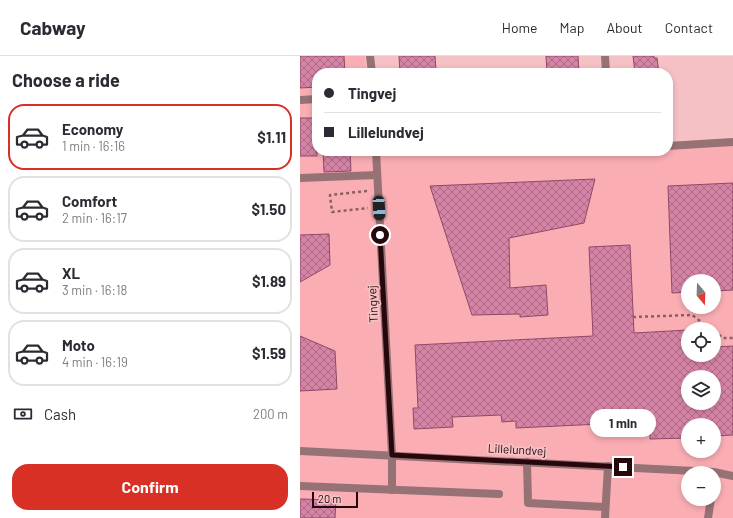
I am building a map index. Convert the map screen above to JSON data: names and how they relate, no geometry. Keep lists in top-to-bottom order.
{
  "streets": {
    "street": ["Tingvej", "Lillelundvej"]
  },
  "crossings": [
    ["Tingvej", "Lillelundvej"]
  ],
  "scale_bar": "20 m",
  "north": "bottom",
  "page": {
    "header": "Cabway",
    "nav": [
      "Home",
      "Map",
      "About",
      "Contact"
    ],
    "heading": "Choose a ride",
    "banner": ["Tingvej", "Lillelundvej"],
    "list": [
      {
        "name": "Economy",
        "note": "1 min · 16:16",
        "value": "$1.11"
      },
      {
        "name": "Comfort",
        "note": "2 min · 16:17",
        "value": "$1.50"
      },
      {
        "name": "XL",
        "note": "3 min · 16:18",
        "value": "$1.89"
      },
      {
        "name": "Moto",
        "note": "4 min · 16:19",
        "value": "$1.59"
      }
    ],
    "map_buttons": ["+", "−"],
    "pay": ["Cash", "200 m"],
    "bubble": "1 min",
    "buttons": "Confirm",
    "scale": "20 m"
  }
}
